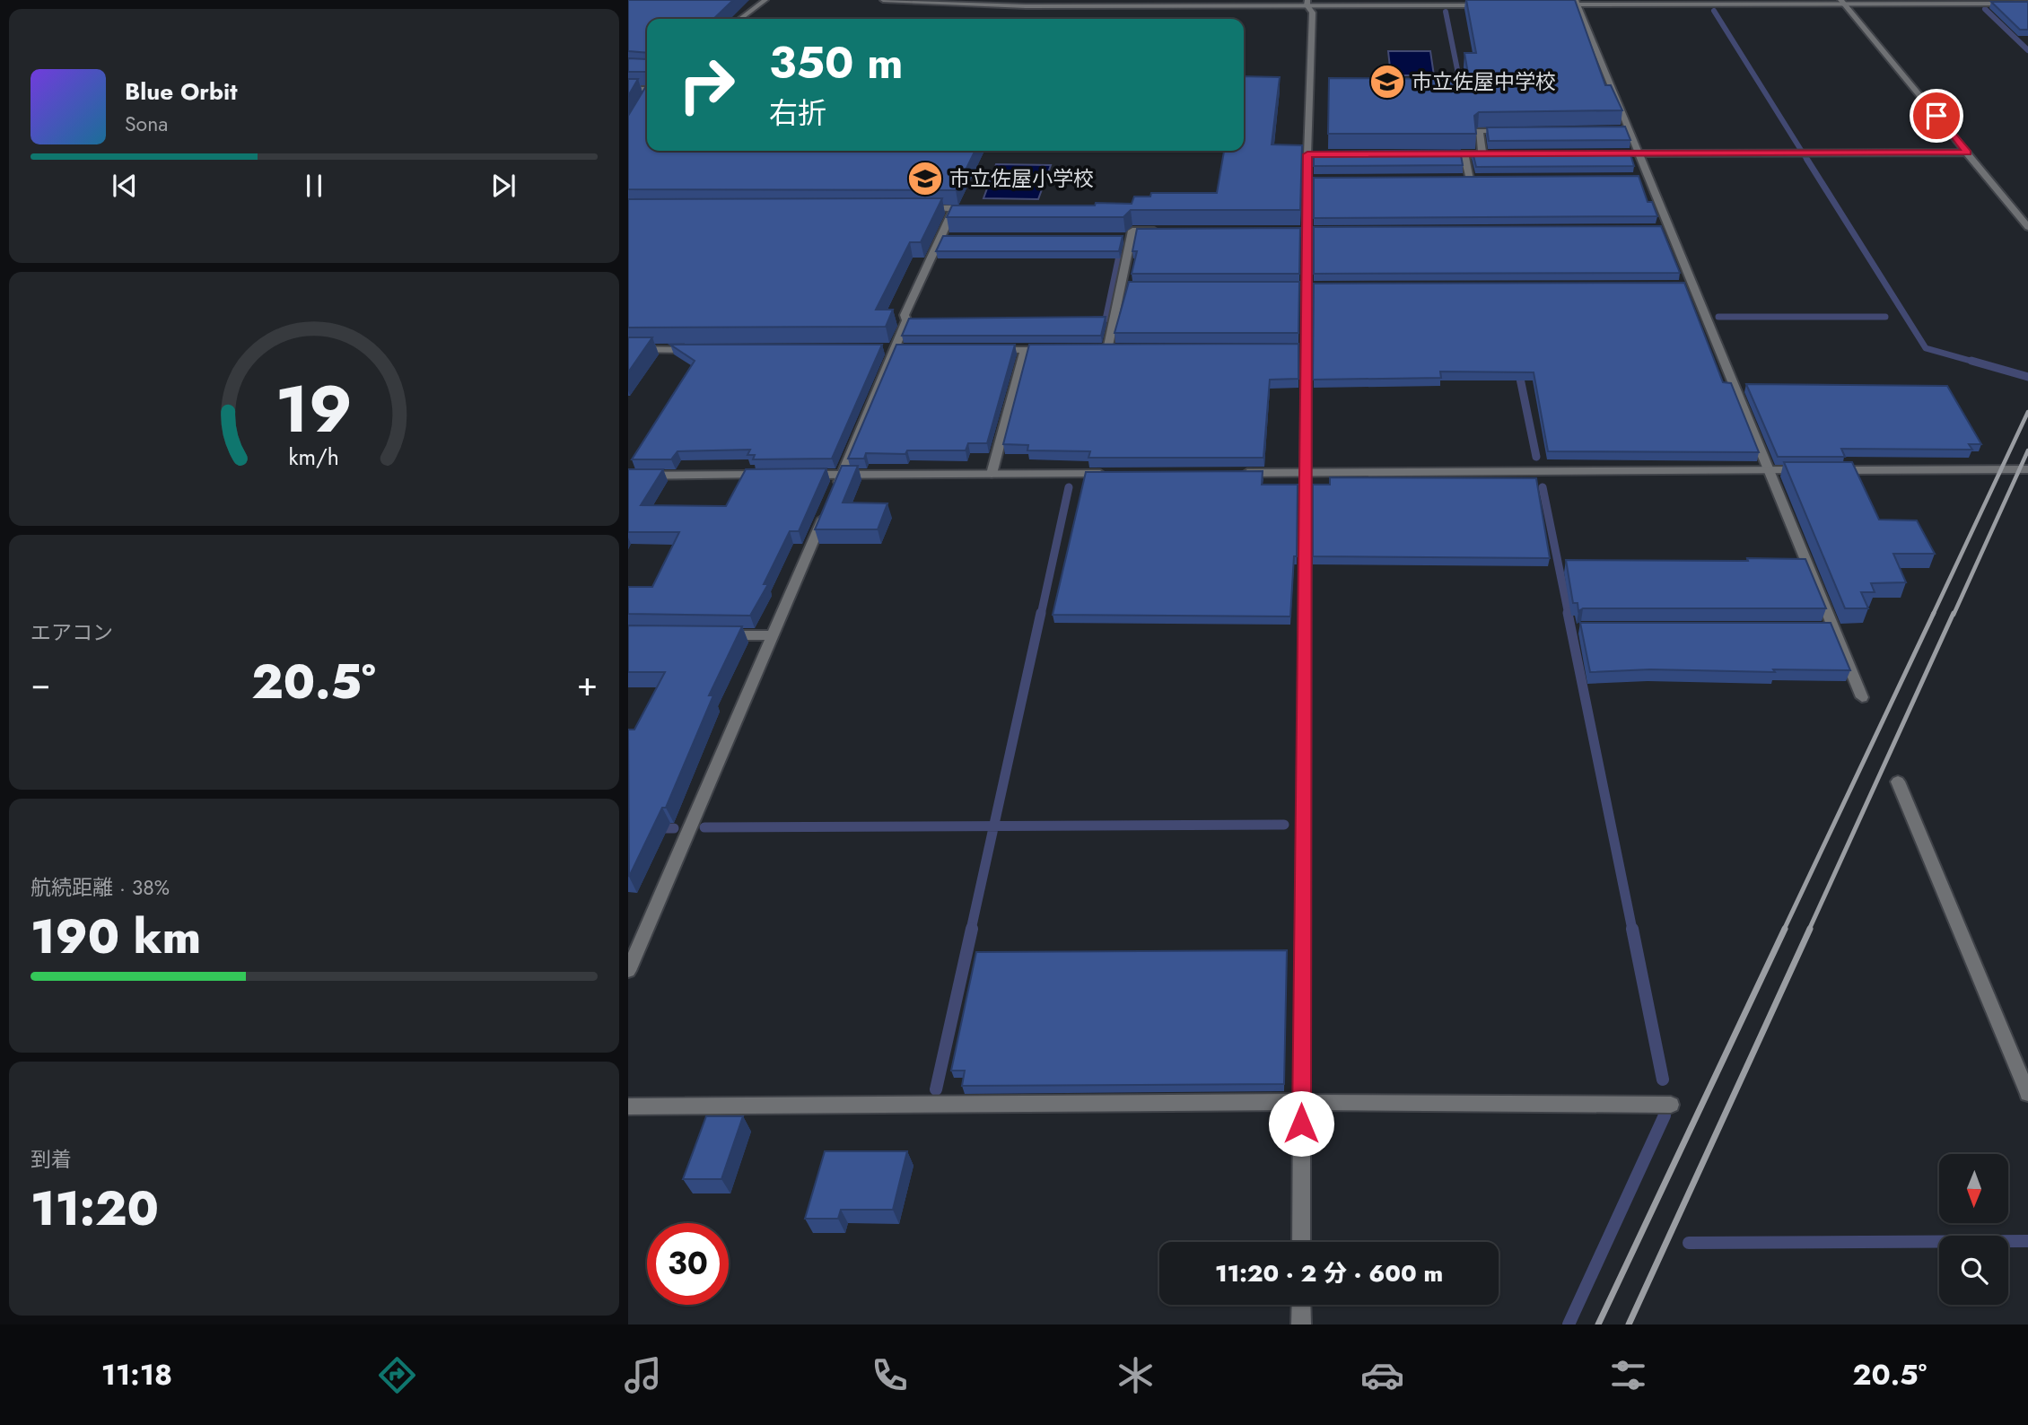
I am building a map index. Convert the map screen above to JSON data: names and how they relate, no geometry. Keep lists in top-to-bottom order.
{
  "places": {
    "school or university": ["市立佐屋中学校", "市立佐屋小学校"]
  },
  "north": "bottom",
  "page": {
    "turn": ["350 m", "右折"],
    "song": ["Blue Orbit", "Sona"],
    "tile": [
      "エアコン",
      ["航続距離 · 38%", "190 km"],
      ["到着", "11:20"]
    ],
    "heat": ["−", "20.5°", "+"],
    "limit": "30",
    "trip": "11:20 · 2 分 · 600 m",
    "tabs": ["11:18", "20.5°"],
    "gauge": ["19", "km/h"]
  }
}
